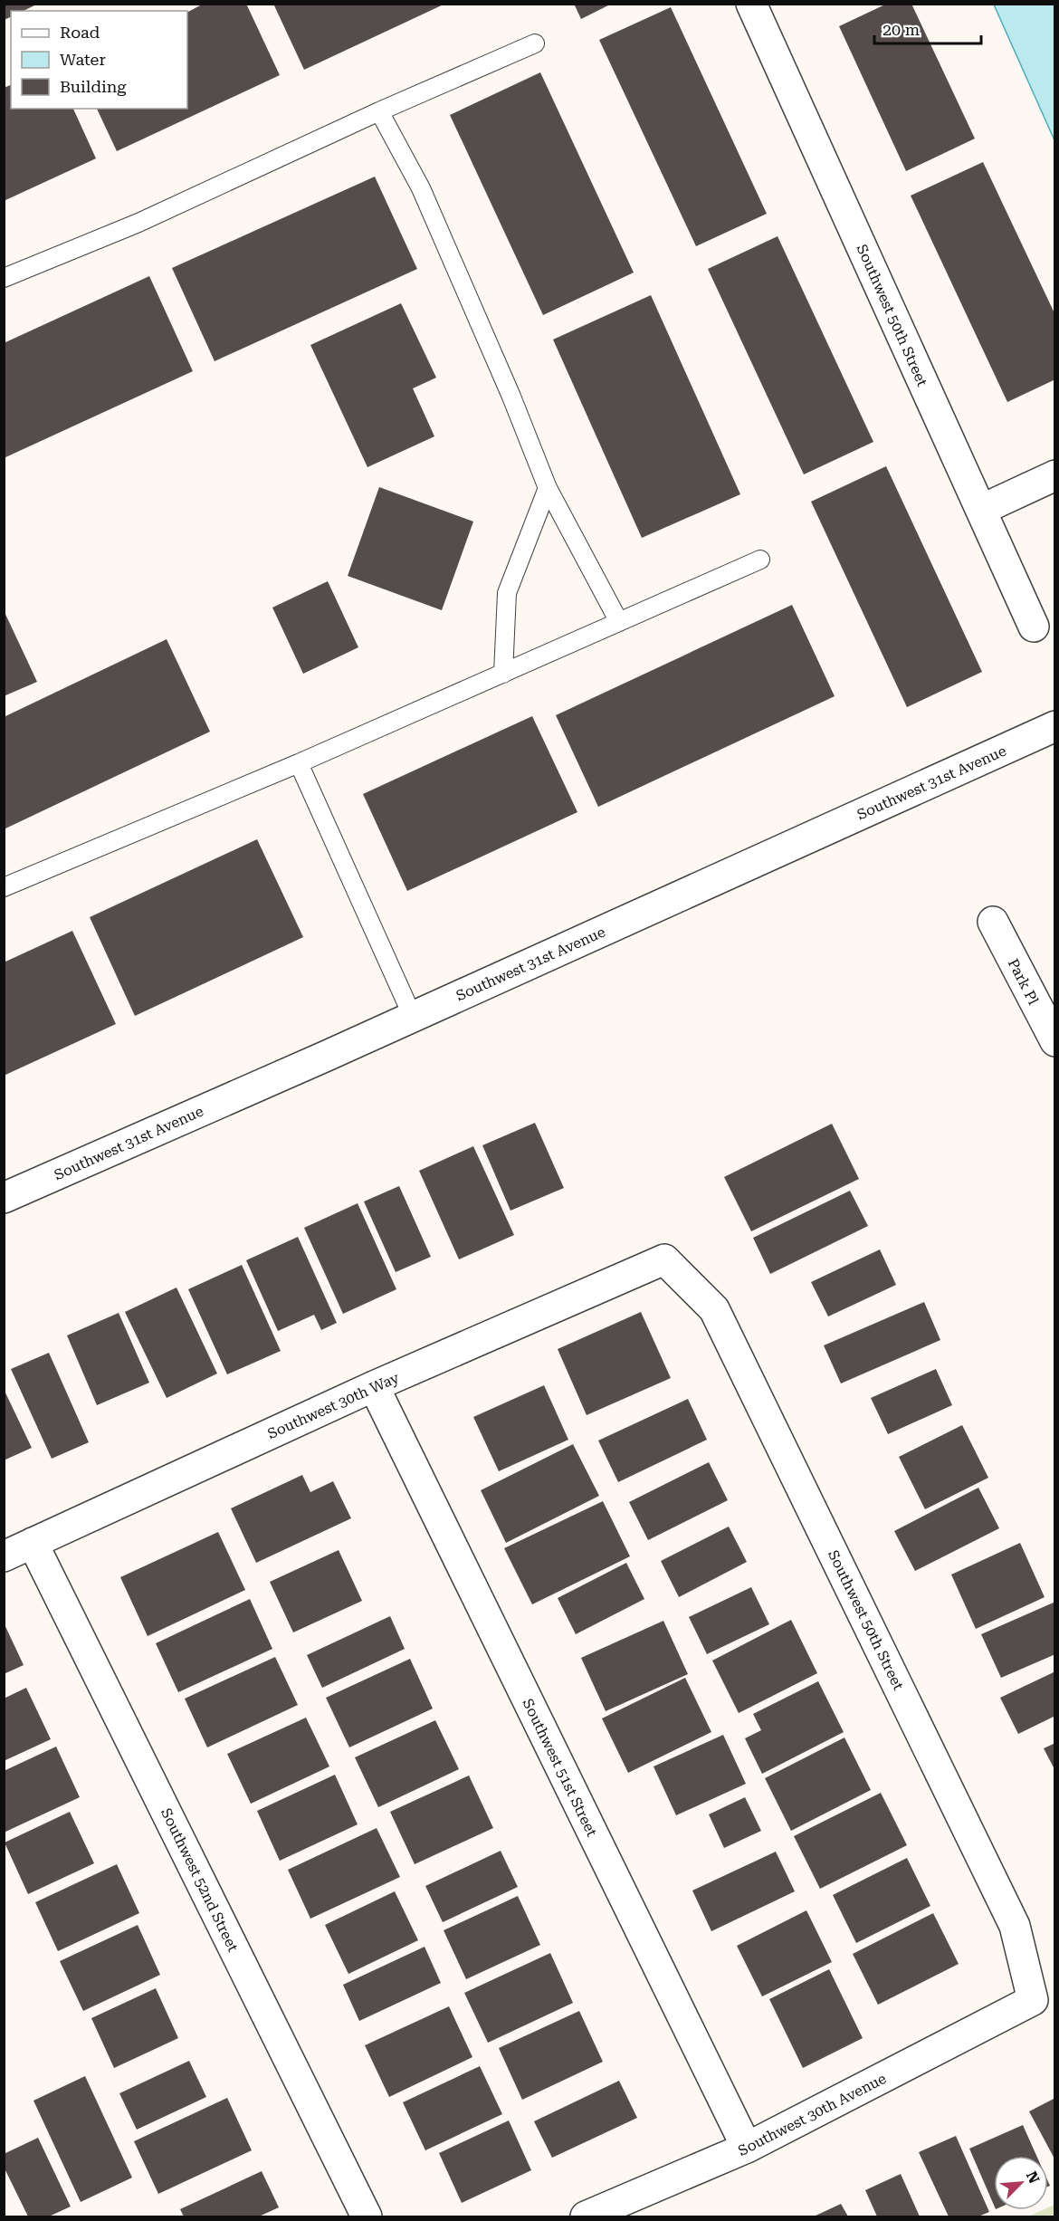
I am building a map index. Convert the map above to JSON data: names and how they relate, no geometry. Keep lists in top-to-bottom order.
{
  "streets": {
    "street": [
      "Southwest 50th Street",
      "Southwest 31st Avenue",
      "Park Pl",
      "Southwest 30th Way",
      "Southwest 51st Street",
      "Southwest 52nd Street",
      "Southwest 30th Avenue"
    ]
  },
  "crossings": [
    ["Southwest 50th Street", "Southwest 30th Way"],
    ["Southwest 50th Street", "Southwest 30th Avenue"],
    ["Southwest 30th Way", "Southwest 51st Street"],
    ["Southwest 30th Way", "Southwest 52nd Street"],
    ["Southwest 51st Street", "Southwest 30th Avenue"]
  ],
  "legend": ["Road", "Water", "Building"],
  "scale_bar": "20 m",
  "north": "top right"
}
